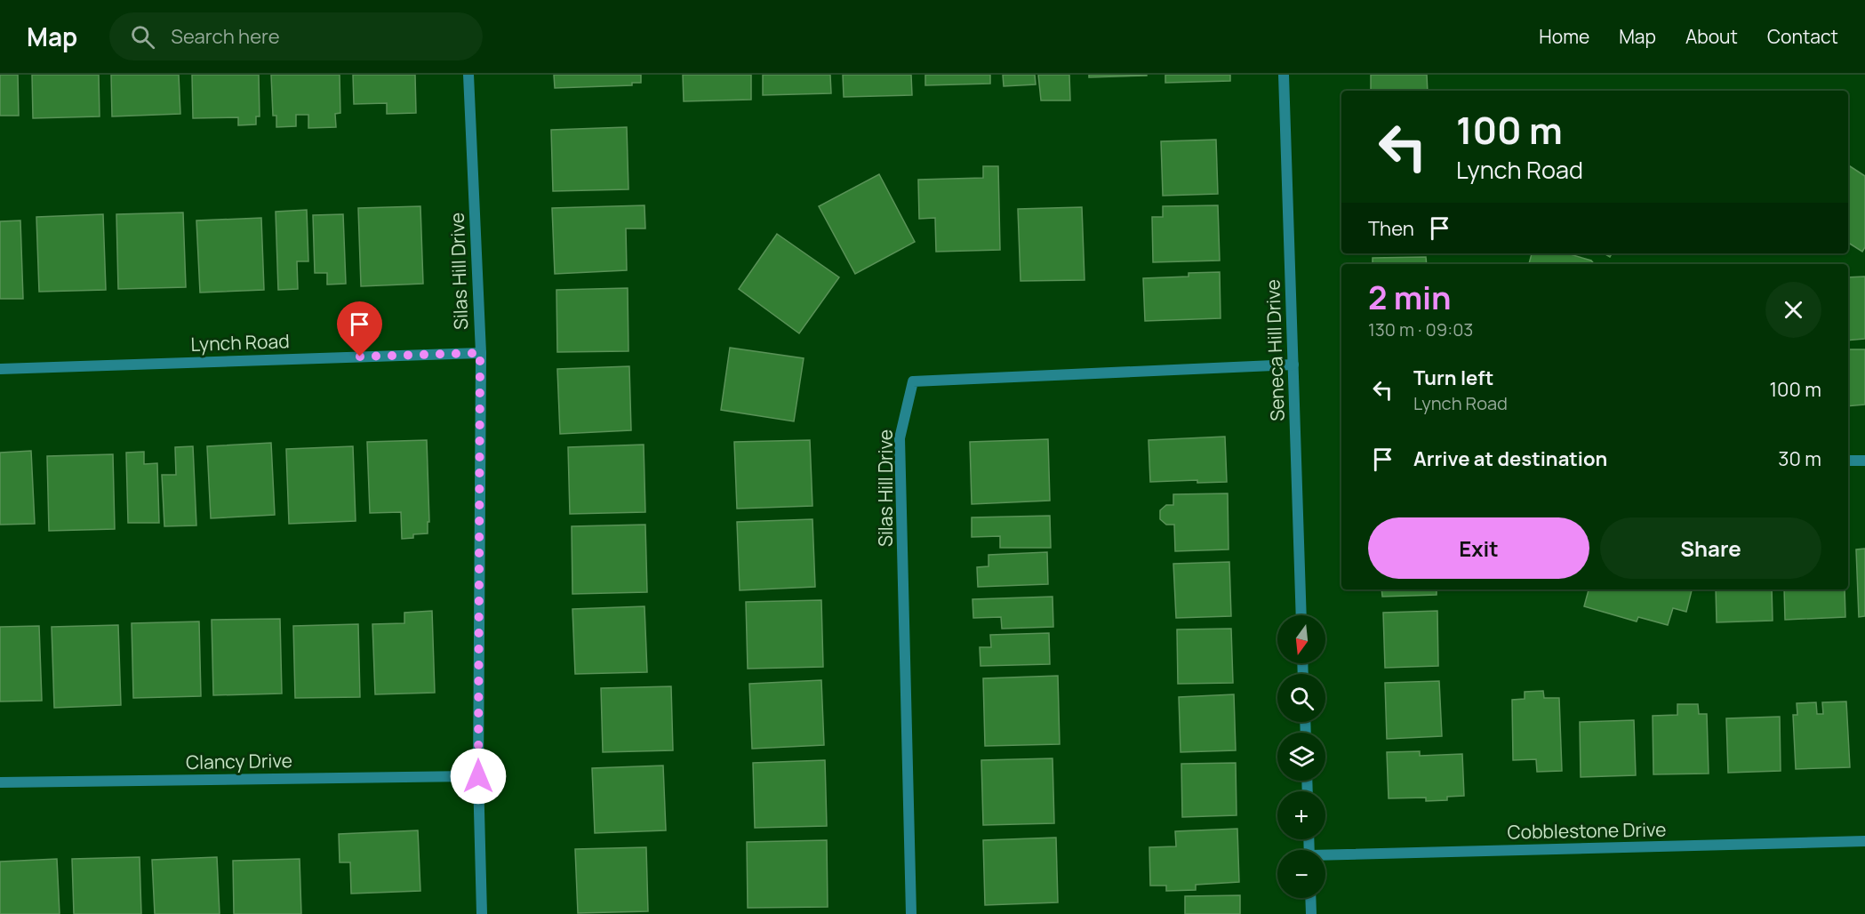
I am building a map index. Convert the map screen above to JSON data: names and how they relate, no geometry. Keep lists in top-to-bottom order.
{
  "streets": {
    "street": [
      "Silas Hill Drive",
      "Lynch Road",
      "Seneca Hill Drive",
      "Clancy Drive",
      "Cobblestone Drive"
    ]
  },
  "crossings": [
    ["Silas Hill Drive", "Lynch Road"],
    ["Silas Hill Drive", "Seneca Hill Drive"],
    ["Silas Hill Drive", "Clancy Drive"]
  ],
  "north": "bottom",
  "page": {
    "header": "Map",
    "search": "Search here",
    "nav": [
      "Home",
      "Map",
      "About",
      "Contact"
    ],
    "turn": ["100 m", "Lynch Road"],
    "then": "Then",
    "heading": ["2 min", "130 m · 09:03"],
    "list": [
      {
        "name": "Turn left",
        "note": "Lynch Road",
        "value": "100 m"
      },
      {
        "name": "Arrive at destination",
        "value": "30 m"
      }
    ],
    "buttons": ["Exit", "Share"],
    "map_buttons": ["+", "−"]
  }
}
